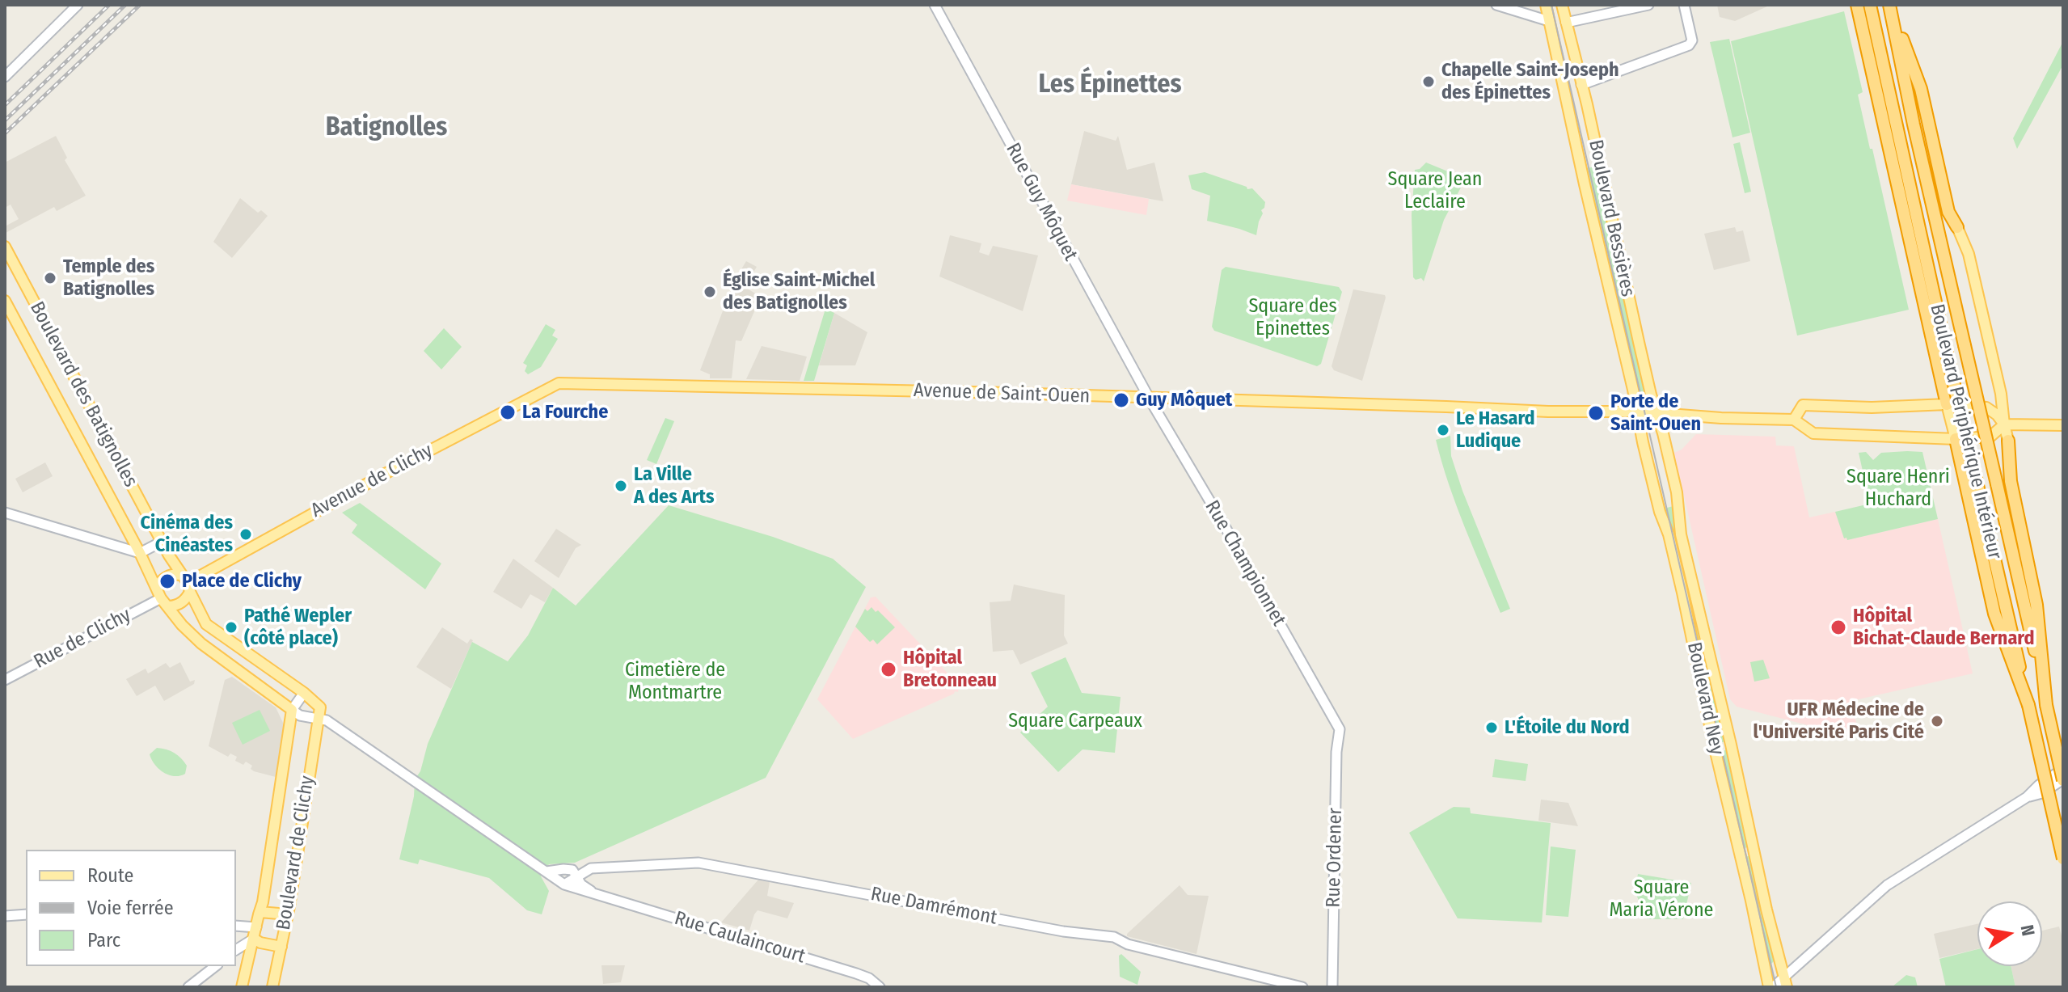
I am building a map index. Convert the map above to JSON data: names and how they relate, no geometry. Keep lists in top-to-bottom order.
{
  "streets": {
    "highway": ["Boulevard Périphérique Intérieur"],
    "main road": [
      "Boulevard Bessières",
      "Avenue de Saint-Ouen",
      "Boulevard des Batignolles",
      "Avenue de Clichy",
      "Boulevard Ney",
      "Boulevard de Clichy"
    ],
    "street": [
      "Rue Guy Môquet",
      "Rue Championnet",
      "Rue de Clichy",
      "Rue Ordener",
      "Rue Damrémont",
      "Rue Caulaincourt"
    ]
  },
  "crossings": [
    ["Rue Guy Môquet", "Avenue de Saint-Ouen"],
    ["Rue Guy Môquet", "Rue Championnet"],
    ["Boulevard Bessières", "Avenue de Saint-Ouen"],
    ["Boulevard Bessières", "Boulevard Ney"],
    ["Avenue de Saint-Ouen", "Avenue de Clichy"],
    ["Avenue de Saint-Ouen", "Rue Championnet"],
    ["Avenue de Saint-Ouen", "Boulevard Ney"],
    ["Avenue de Clichy", "Boulevard de Clichy"],
    ["Rue Championnet", "Rue Ordener"],
    ["Boulevard de Clichy", "Rue Caulaincourt"],
    ["Rue Damrémont", "Rue Caulaincourt"]
  ],
  "districts": ["Les Épinettes", "Batignolles"],
  "parks": [
    "Square Jean Leclaire",
    "Square des Epinettes",
    "Square Henri Huchard",
    "Cimetière de Montmartre",
    "Square Carpeaux",
    "Square Maria Vérone"
  ],
  "places": [
    "Chapelle Saint-Joseph des Épinettes",
    "Temple des Batignolles",
    "Église Saint-Michel des Batignolles",
    "Guy Môquet",
    "La Fourche",
    "Porte de Saint-Ouen",
    "Le Hasard Ludique",
    "La Ville A des Arts",
    "Cinéma des Cinéastes",
    "Place de Clichy",
    "Pathé Wepler (côté place)",
    "Hôpital Bichat-Claude Bernard",
    "Hôpital Bretonneau",
    "UFR Médecine de l'Université Paris Cité",
    "L'Étoile du Nord"
  ],
  "legend": ["Route", "Voie ferrée", "Parc"],
  "north": "right"
}
